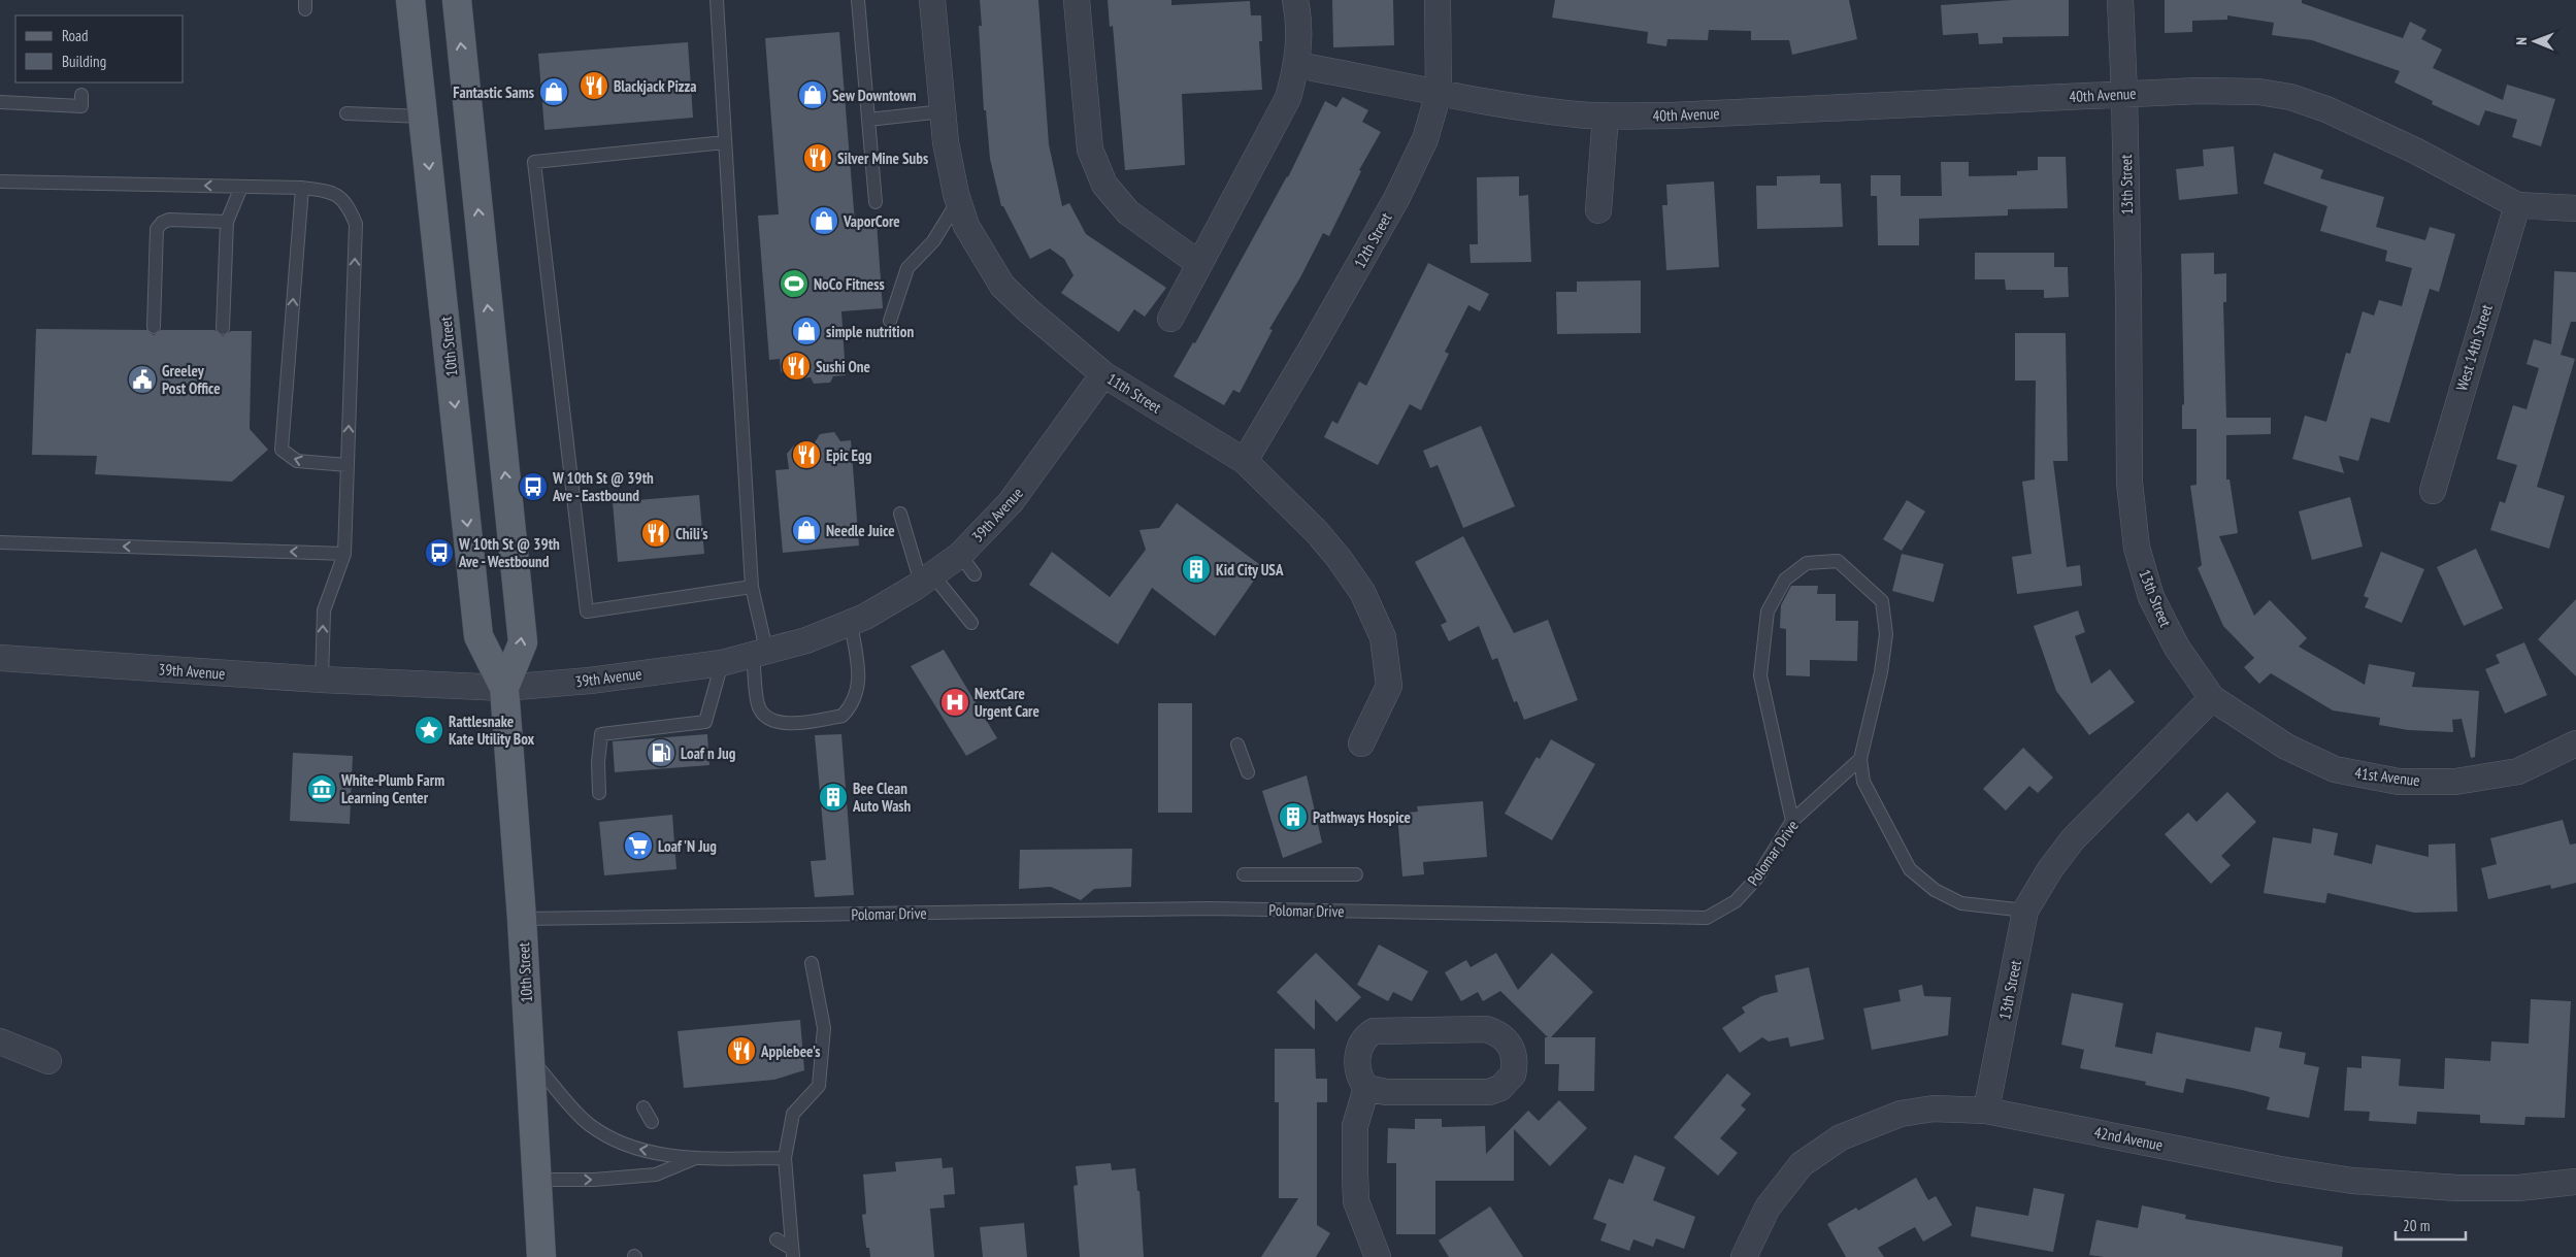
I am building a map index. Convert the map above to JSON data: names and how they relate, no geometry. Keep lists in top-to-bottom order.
{
  "streets": {
    "main road": ["10th Street"],
    "street": [
      "40th Avenue",
      "13th Street",
      "12th Street",
      "West 14th Street",
      "11th Street",
      "39th Avenue",
      "41st Avenue",
      "42nd Avenue"
    ],
    "lane": ["Polomar Drive"]
  },
  "crossings": [
    ["40th Avenue", "13th Street"],
    ["40th Avenue", "12th Street"],
    ["40th Avenue", "West 14th Street"],
    ["13th Street", "41st Avenue"],
    ["13th Street", "42nd Avenue"],
    ["12th Street", "11th Street"],
    ["10th Street", "39th Avenue"],
    ["10th Street", "Polomar Drive"],
    ["11th Street", "39th Avenue"]
  ],
  "places": {
    "restaurant": [
      "Blackjack Pizza",
      "Silver Mine Subs",
      "Sushi One",
      "Epic Egg",
      "Chili's",
      "Applebee's"
    ],
    "shop": [
      "Fantastic Sams",
      "Sew Downtown",
      "VaporCore",
      "simple nutrition",
      "Needle Juice"
    ],
    "sports": ["NoCo Fitness"],
    "public building": ["Greeley Post Office"],
    "bus stop": ["W 10th St @ 39th Ave - Eastbound", "W 10th St @ 39th Ave - Westbound"],
    "building": ["Kid City USA", "Bee Clean Auto Wash", "Pathways Hospice"],
    "hospital": ["NextCare Urgent Care"],
    "place": ["Rattlesnake Kate Utility Box"],
    "fuel station": ["Loaf n Jug"],
    "museum": ["White-Plumb Farm Learning Center"],
    "supermarket": ["Loaf 'N Jug"]
  },
  "legend": ["Road", "Building"],
  "scale_bar": "20 m",
  "north": "left"
}
